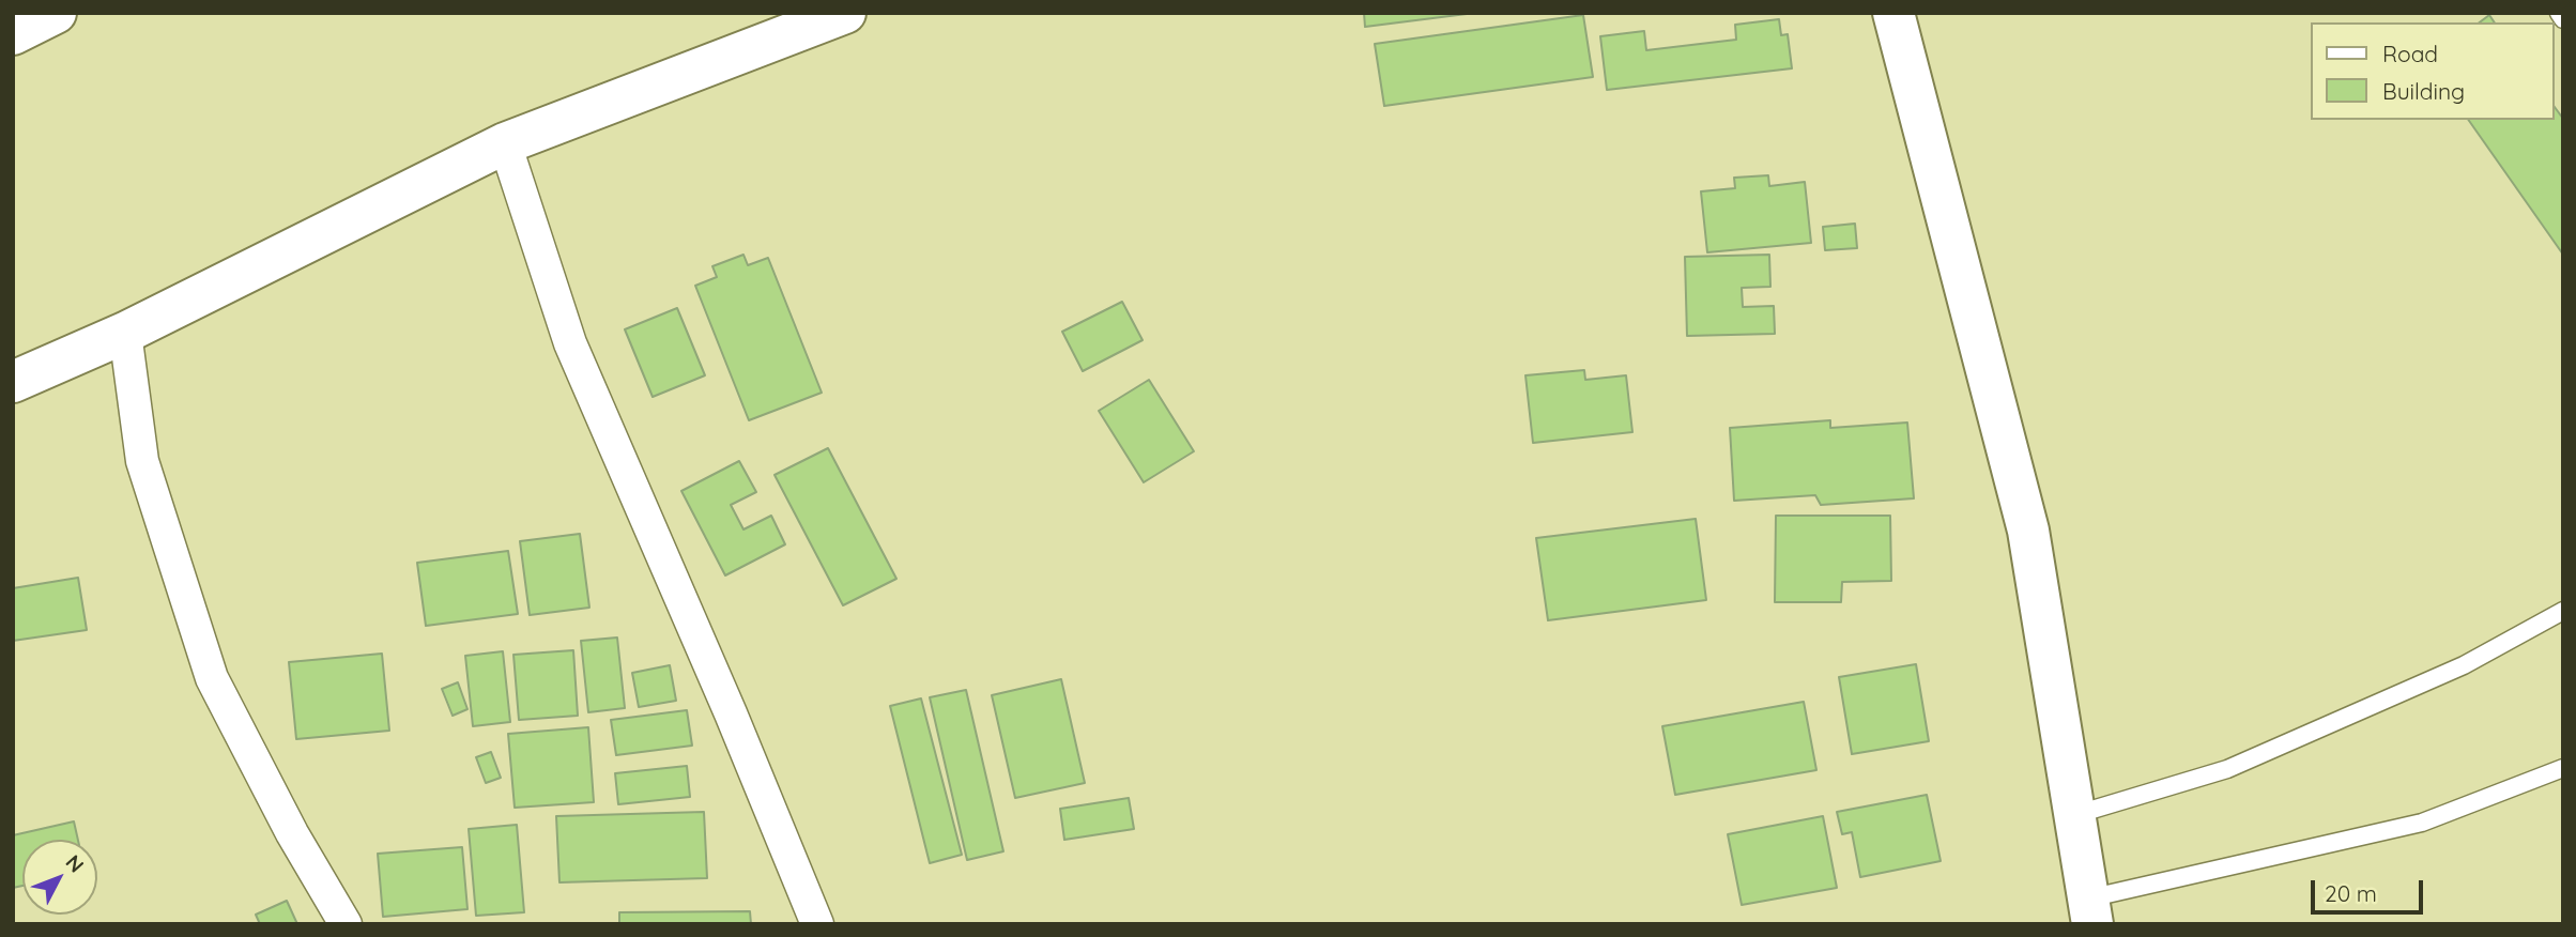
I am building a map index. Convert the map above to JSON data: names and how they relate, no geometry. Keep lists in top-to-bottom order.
{
  "legend": ["Road", "Building"],
  "scale_bar": "20 m",
  "north": "top right"
}
